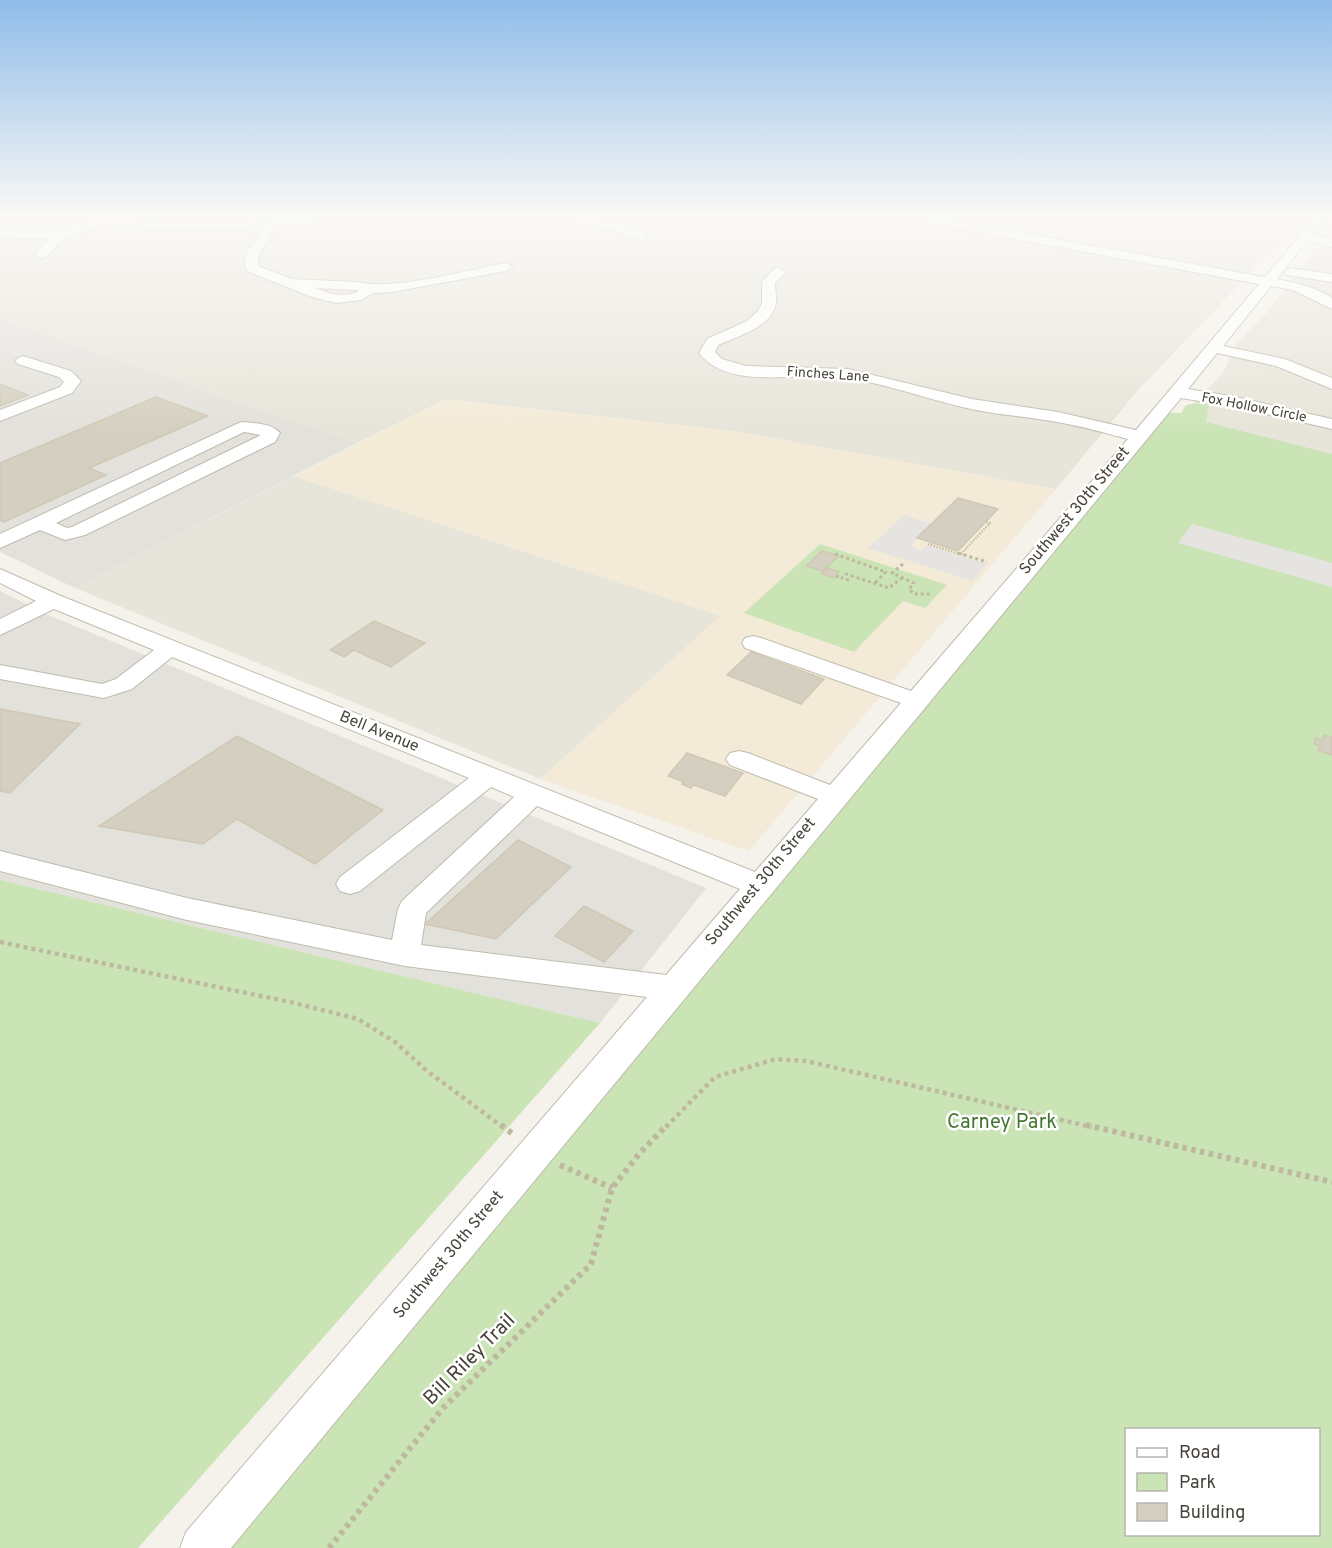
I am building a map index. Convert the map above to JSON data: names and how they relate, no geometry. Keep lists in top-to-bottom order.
{
  "streets": {
    "street": [
      "Finches Lane",
      "Fox Hollow Circle",
      "Southwest 30th Street",
      "Bell Avenue"
    ],
    "path": ["Bill Riley Trail"]
  },
  "crossings": [
    ["Finches Lane", "Southwest 30th Street"],
    ["Fox Hollow Circle", "Southwest 30th Street"],
    ["Southwest 30th Street", "Bell Avenue"]
  ],
  "parks": ["Carney Park"],
  "legend": ["Road", "Park", "Building"]
}
